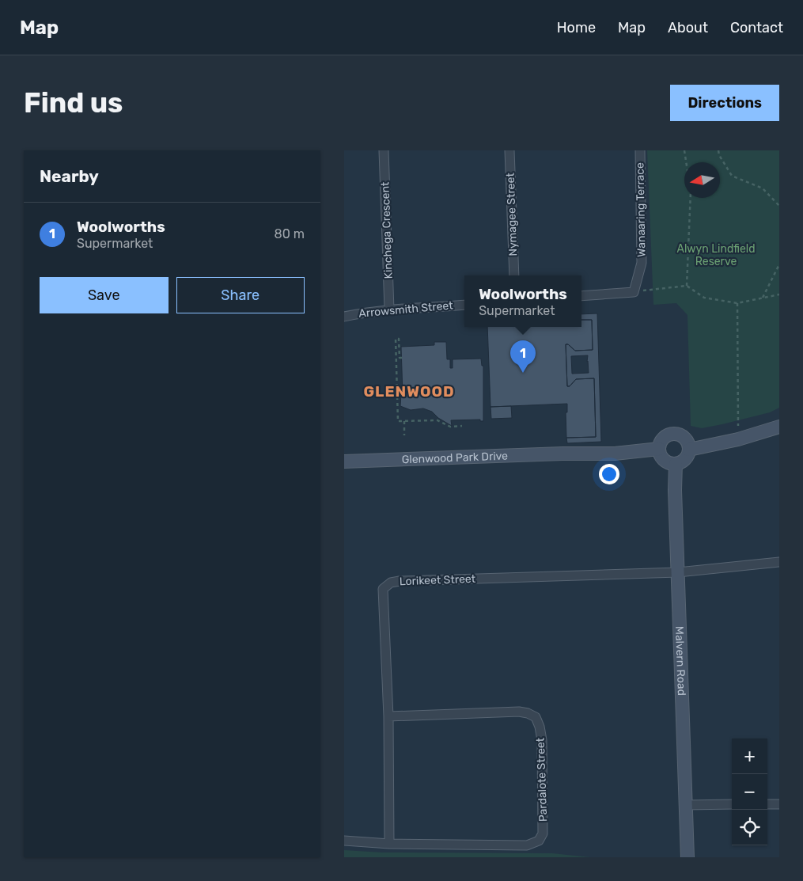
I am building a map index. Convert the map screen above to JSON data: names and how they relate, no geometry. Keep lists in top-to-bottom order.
{
  "streets": {
    "street": [
      "Wanaaring Terrace",
      "Nymagee Street",
      "Kinchega Crescent",
      "Arrowsmith Street",
      "Glenwood Park Drive",
      "Lorikeet Street",
      "Malvern Road",
      "Pardalote Street"
    ]
  },
  "crossings": [
    ["Kinchega Crescent", "Arrowsmith Street"],
    ["Glenwood Park Drive", "Malvern Road"],
    ["Lorikeet Street", "Malvern Road"],
    ["Lorikeet Street", "Pardalote Street"]
  ],
  "districts": ["GLENWOOD"],
  "parks": ["Alwyn Lindfield Reserve"],
  "north": "left",
  "page": {
    "header": "Map",
    "nav": [
      "Home",
      "Map",
      "About",
      "Contact"
    ],
    "buttons": [
      "Directions",
      ["Save", "Share"]
    ],
    "title": "Find us",
    "heading": "Nearby",
    "list": [
      {
        "mark": "1",
        "name": "Woolworths",
        "note": "Supermarket",
        "value": "80 m"
      }
    ],
    "popup": ["Woolworths", "Supermarket"],
    "pins": "1",
    "map_buttons": ["+", "−"]
  }
}
